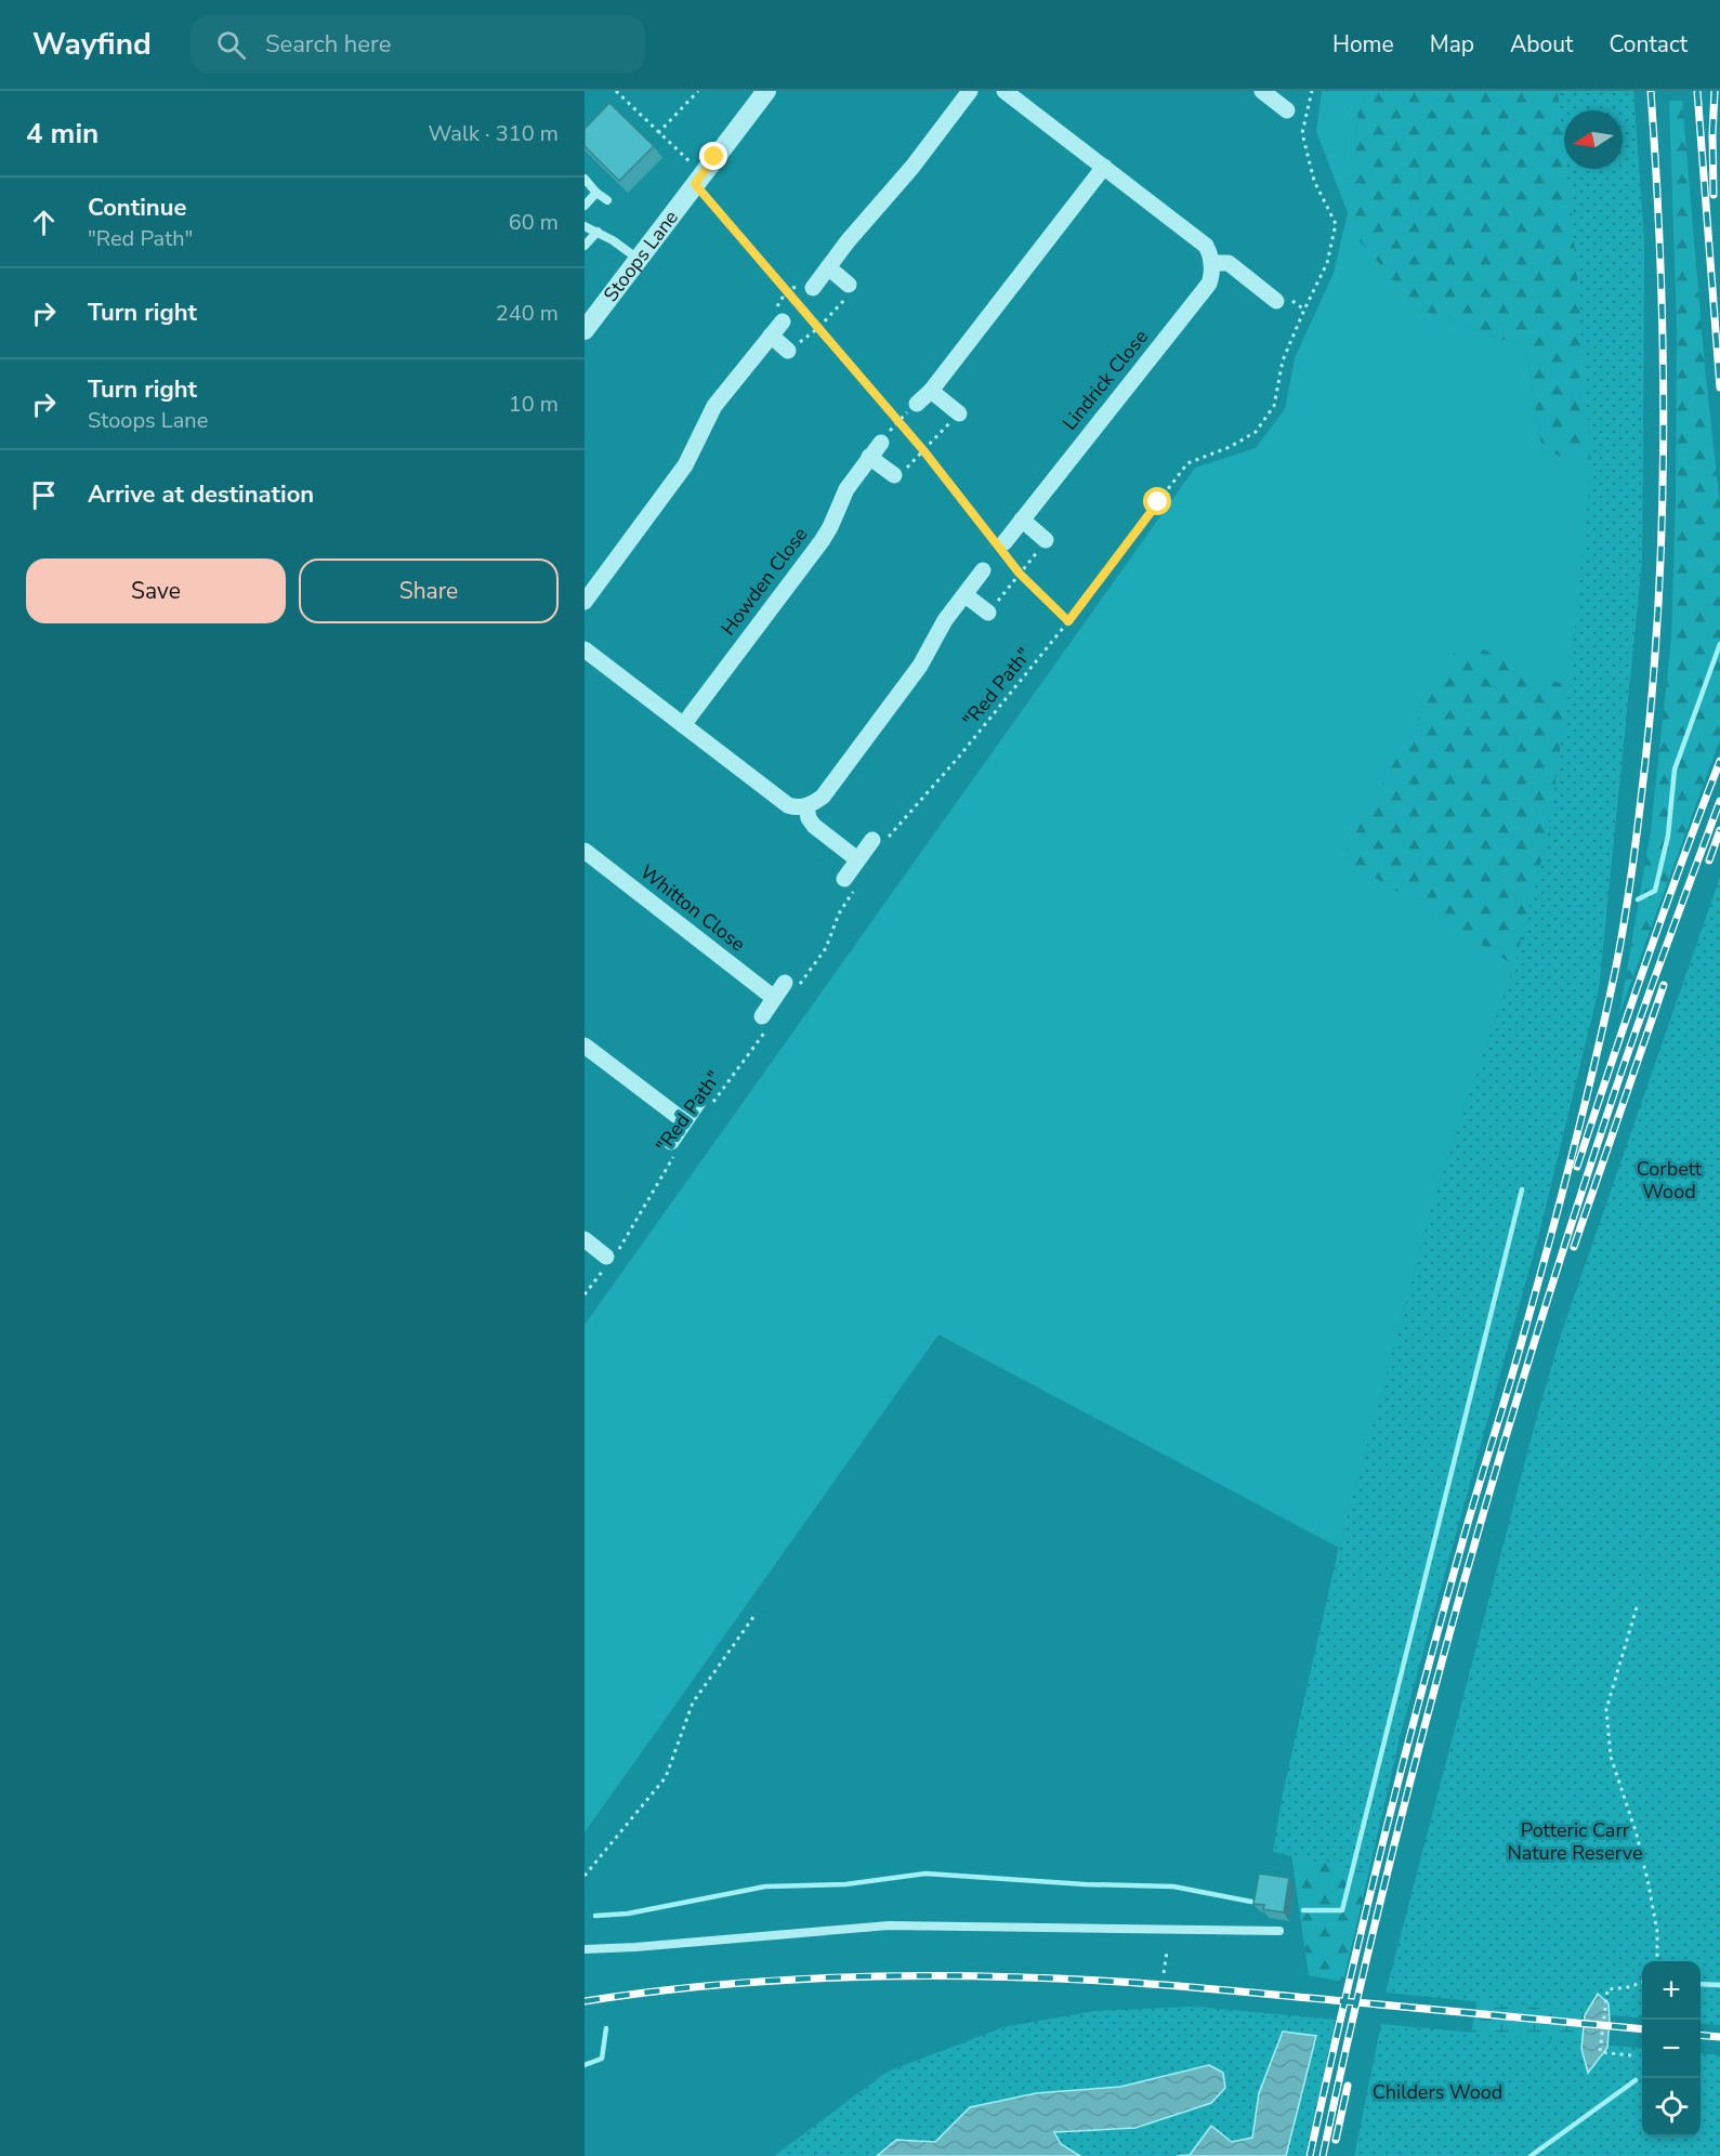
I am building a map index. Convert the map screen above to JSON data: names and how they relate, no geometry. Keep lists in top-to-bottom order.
{
  "streets": {
    "street": [
      "Stoops Lane",
      "Lindrick Close",
      "Howden Close",
      "Whitton Close"
    ],
    "path": ["\"Red Path\""]
  },
  "parks": ["Corbett Wood", "Potteric Carr Nature Reserve", "Childers Wood"],
  "north": "left",
  "page": {
    "header": "Wayfind",
    "search": "Search here",
    "nav": [
      "Home",
      "Map",
      "About",
      "Contact"
    ],
    "heading": ["4 min", "Walk · 310 m"],
    "list": [
      ["Continue", "\"Red Path\"", "60 m"],
      ["Turn right", "240 m"],
      ["Turn right", "Stoops Lane", "10 m"],
      "Arrive at destination"
    ],
    "buttons": ["Save", "Share"],
    "map_buttons": ["+", "−"]
  }
}
